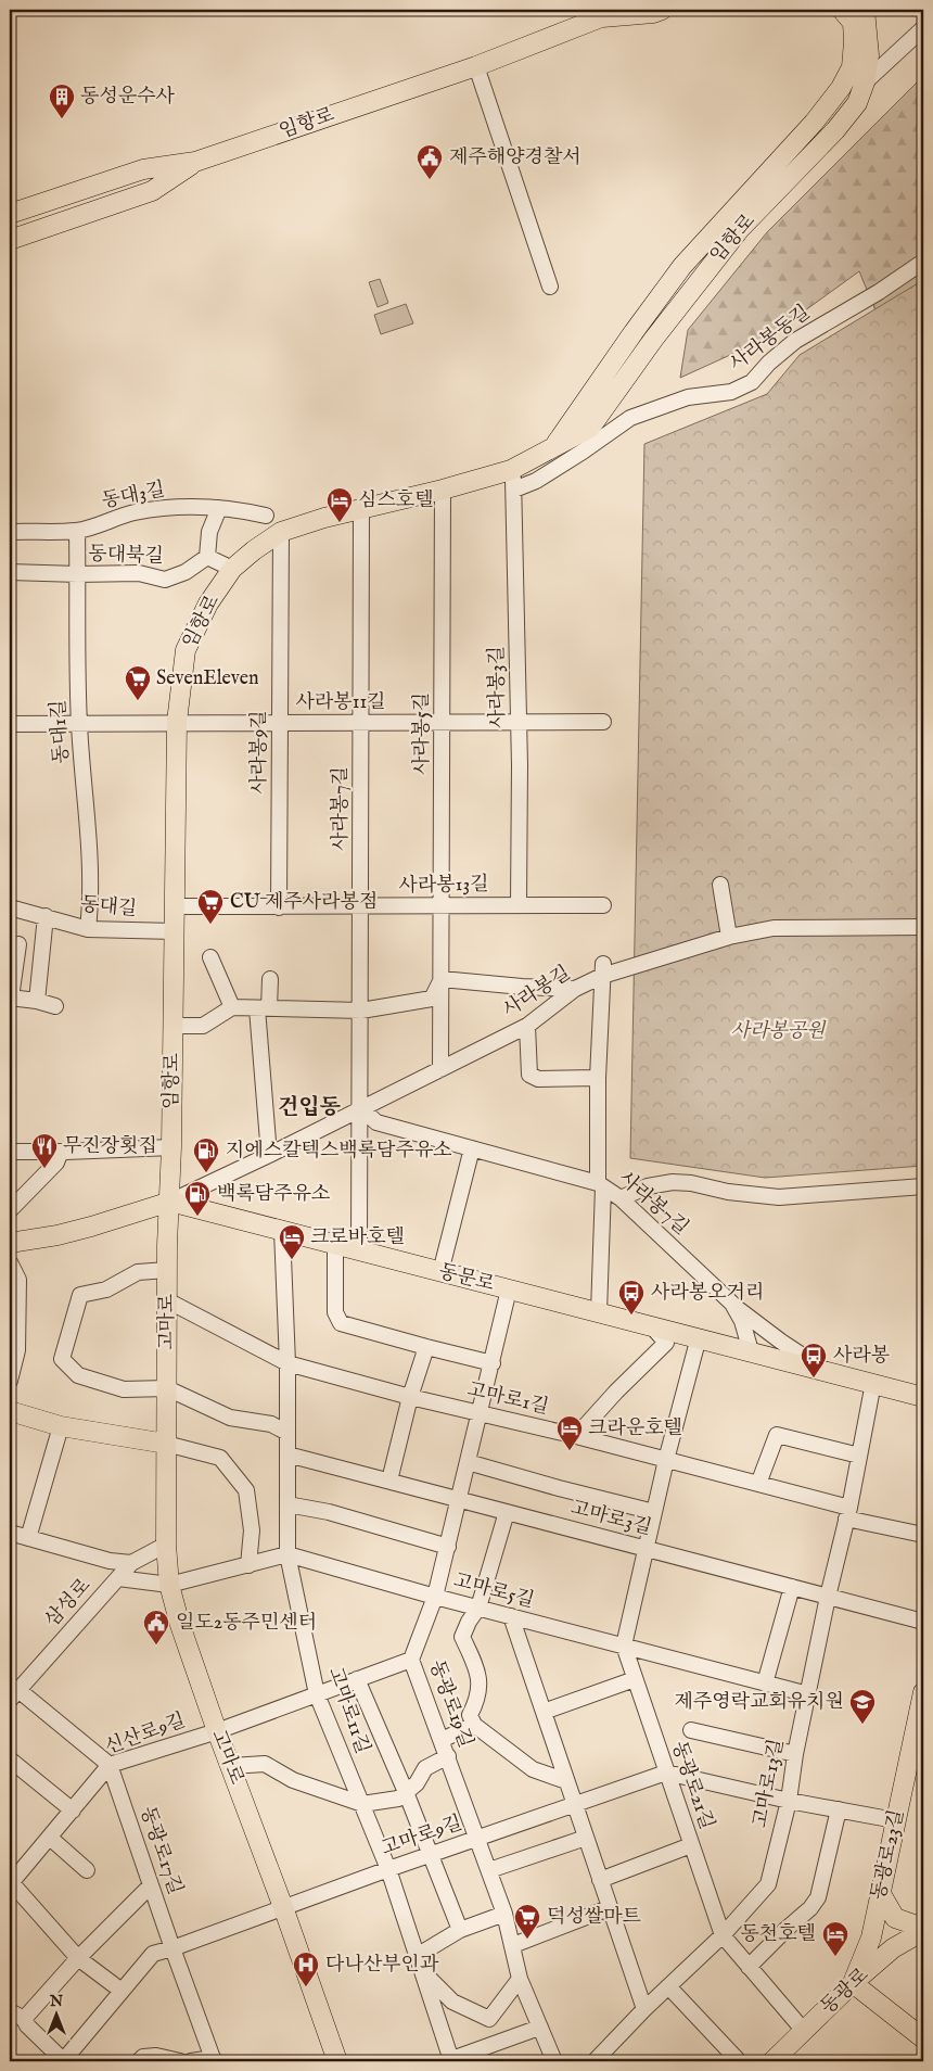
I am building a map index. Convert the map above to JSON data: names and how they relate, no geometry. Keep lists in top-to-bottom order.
{
  "streets": {
    "main road": [
      "임항로",
      "동문로",
      "고마로",
      "동광로23길",
      "동광로"
    ],
    "street": [
      "사라봉동길",
      "동대3길",
      "동대북길",
      "사라봉3길",
      "사라봉11길",
      "동대1길",
      "사라봉5길",
      "사라봉9길",
      "사라봉7길",
      "사라봉13길",
      "동대길",
      "사라봉길",
      "고마로1길",
      "고마로3길",
      "고마로5길",
      "삼성로",
      "동광로19길",
      "고마로11길",
      "신산로9길",
      "고마로13길",
      "동광로21길",
      "고마로9길",
      "동광로17길"
    ]
  },
  "crossings": [
    ["임항로", "사라봉3길"],
    ["임항로", "사라봉11길"],
    ["임항로", "사라봉5길"],
    ["임항로", "사라봉9길"],
    ["임항로", "사라봉7길"],
    ["임항로", "사라봉13길"],
    ["임항로", "동대길"],
    ["임항로", "사라봉길"],
    ["임항로", "동문로"],
    ["임항로", "고마로"],
    ["사라봉동길", "사라봉3길"],
    ["동대3길", "동대1길"],
    ["동대북길", "동대1길"],
    ["사라봉3길", "사라봉11길"],
    ["사라봉3길", "사라봉13길"],
    ["사라봉11길", "동대1길"],
    ["사라봉11길", "사라봉5길"],
    ["사라봉11길", "사라봉9길"],
    ["사라봉11길", "사라봉7길"],
    ["동대1길", "동대길"],
    ["사라봉5길", "사라봉13길"],
    ["사라봉5길", "사라봉길"],
    ["사라봉9길", "사라봉13길"],
    ["사라봉7길", "사라봉13길"],
    ["사라봉7길", "사라봉길"],
    ["사라봉7길", "동문로"],
    ["사라봉길", "동문로"],
    ["사라봉길", "고마로"],
    ["동문로", "고마로"],
    ["동문로", "동광로19길"],
    ["동문로", "고마로11길"],
    ["동문로", "고마로13길"],
    ["동문로", "동광로21길"],
    ["고마로", "고마로1길"],
    ["고마로", "삼성로"],
    ["고마로", "신산로9길"],
    ["고마로", "고마로9길"],
    ["고마로1길", "동광로19길"],
    ["고마로1길", "고마로11길"],
    ["고마로1길", "고마로13길"],
    ["고마로1길", "동광로21길"],
    ["고마로3길", "동광로19길"],
    ["고마로3길", "고마로11길"],
    ["고마로3길", "고마로13길"],
    ["고마로3길", "동광로21길"],
    ["고마로5길", "동광로19길"],
    ["고마로5길", "고마로11길"],
    ["고마로5길", "고마로13길"],
    ["고마로5길", "동광로21길"],
    ["동광로19길", "신산로9길"],
    ["동광로19길", "고마로9길"],
    ["고마로11길", "신산로9길"],
    ["고마로11길", "고마로9길"],
    ["신산로9길", "동광로17길"],
    ["고마로13길", "동광로21길"],
    ["동광로21길", "고마로9길"],
    ["동광로21길", "동광로"],
    ["고마로9길", "동광로17길"],
    ["동광로23길", "동광로"]
  ],
  "districts": ["건입동"],
  "parks": ["사라봉공원"],
  "places": {
    "building": ["동성운수사"],
    "public building": ["제주해양경찰서", "일도2동주민센터"],
    "hotel": [
      "심스호텔",
      "크로바호텔",
      "크라운호텔",
      "동천호텔"
    ],
    "supermarket": ["SevenEleven", "CU 제주사라봉점", "덕성쌀마트"],
    "restaurant": ["무진장횟집"],
    "fuel station": ["지에스칼텍스백록담주유소", "백록담주유소"],
    "bus stop": ["사라봉오거리", "사라봉"],
    "school or university": ["제주영락교회유치원"],
    "hospital": ["다나산부인과"]
  },
  "north": "top"
}
